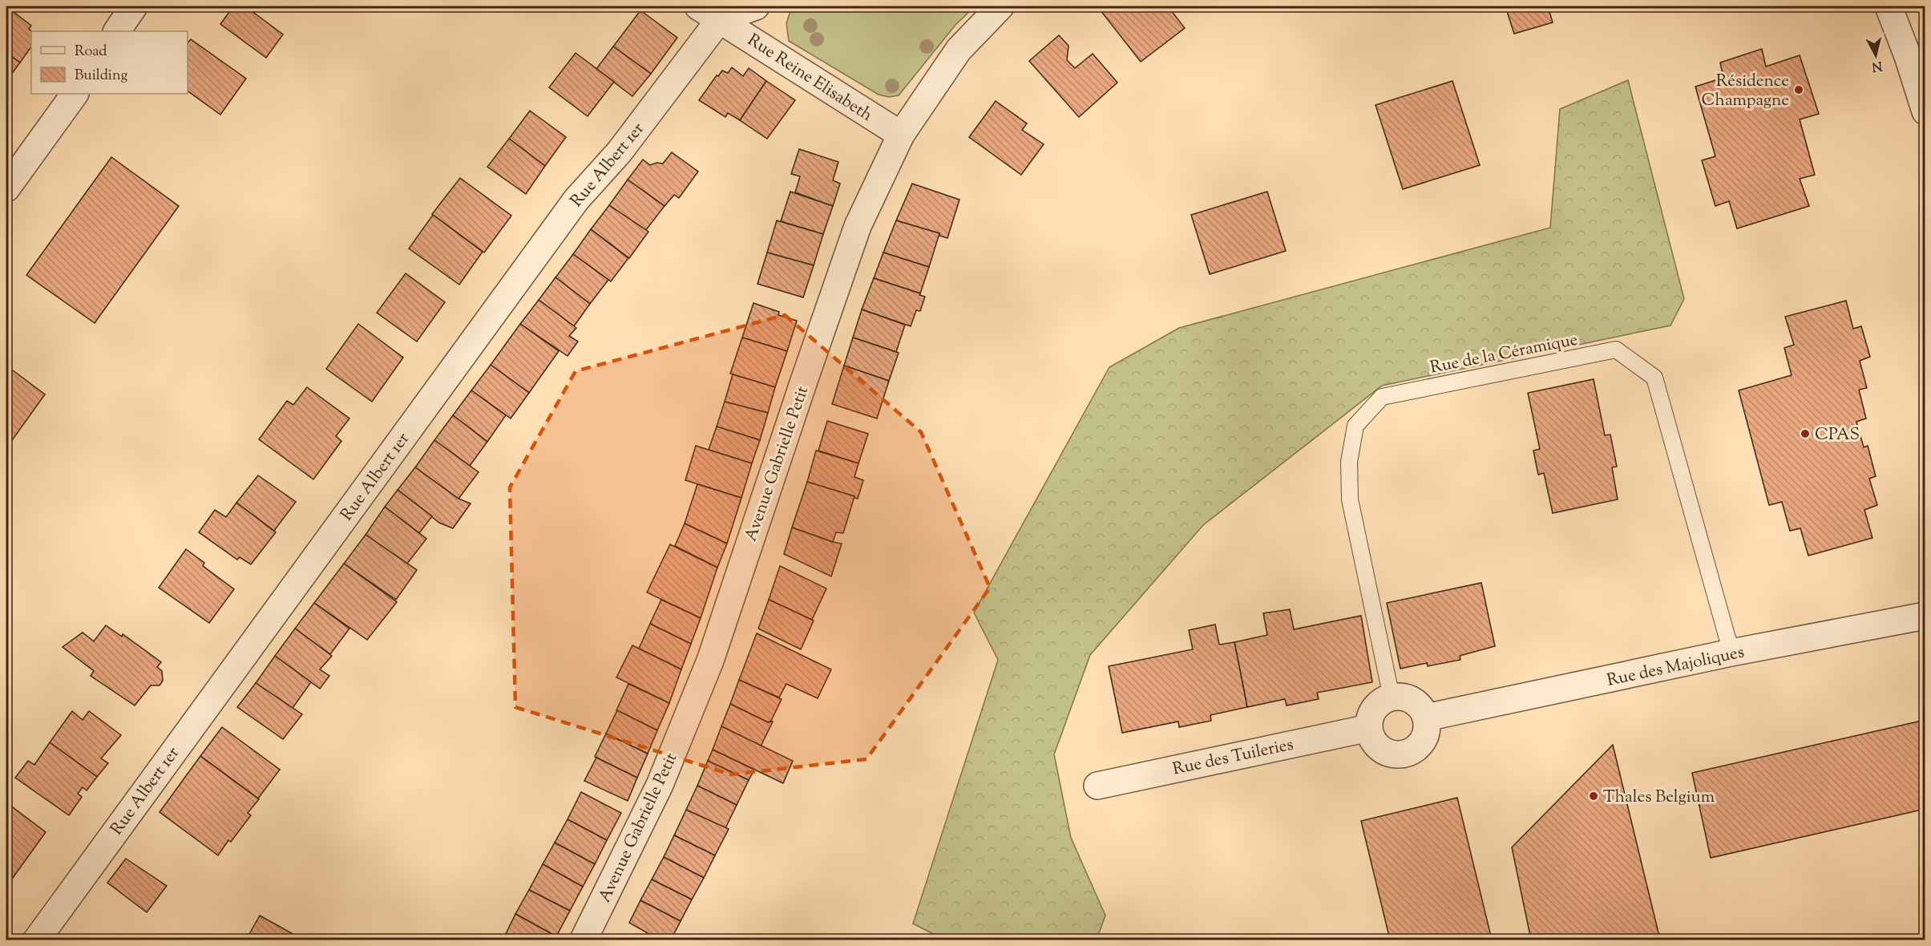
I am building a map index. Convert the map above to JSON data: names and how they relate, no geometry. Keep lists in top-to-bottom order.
{
  "streets": {
    "street": [
      "Rue Reine Elisabeth",
      "Rue Albert 1er",
      "Avenue Gabrielle Petit",
      "Rue des Majoliques",
      "Rue des Tuileries"
    ],
    "lane": ["Rue de la Céramique"]
  },
  "crossings": [
    ["Rue Reine Elisabeth", "Rue Albert 1er"],
    ["Rue Reine Elisabeth", "Avenue Gabrielle Petit"],
    ["Rue de la Céramique", "Rue des Majoliques"],
    ["Rue de la Céramique", "Rue des Tuileries"],
    ["Rue des Majoliques", "Rue des Tuileries"]
  ],
  "places": ["Résidence Champagne", "CPAS", "Thales Belgium"],
  "legend": ["Road", "Building"],
  "north": "bottom"
}
